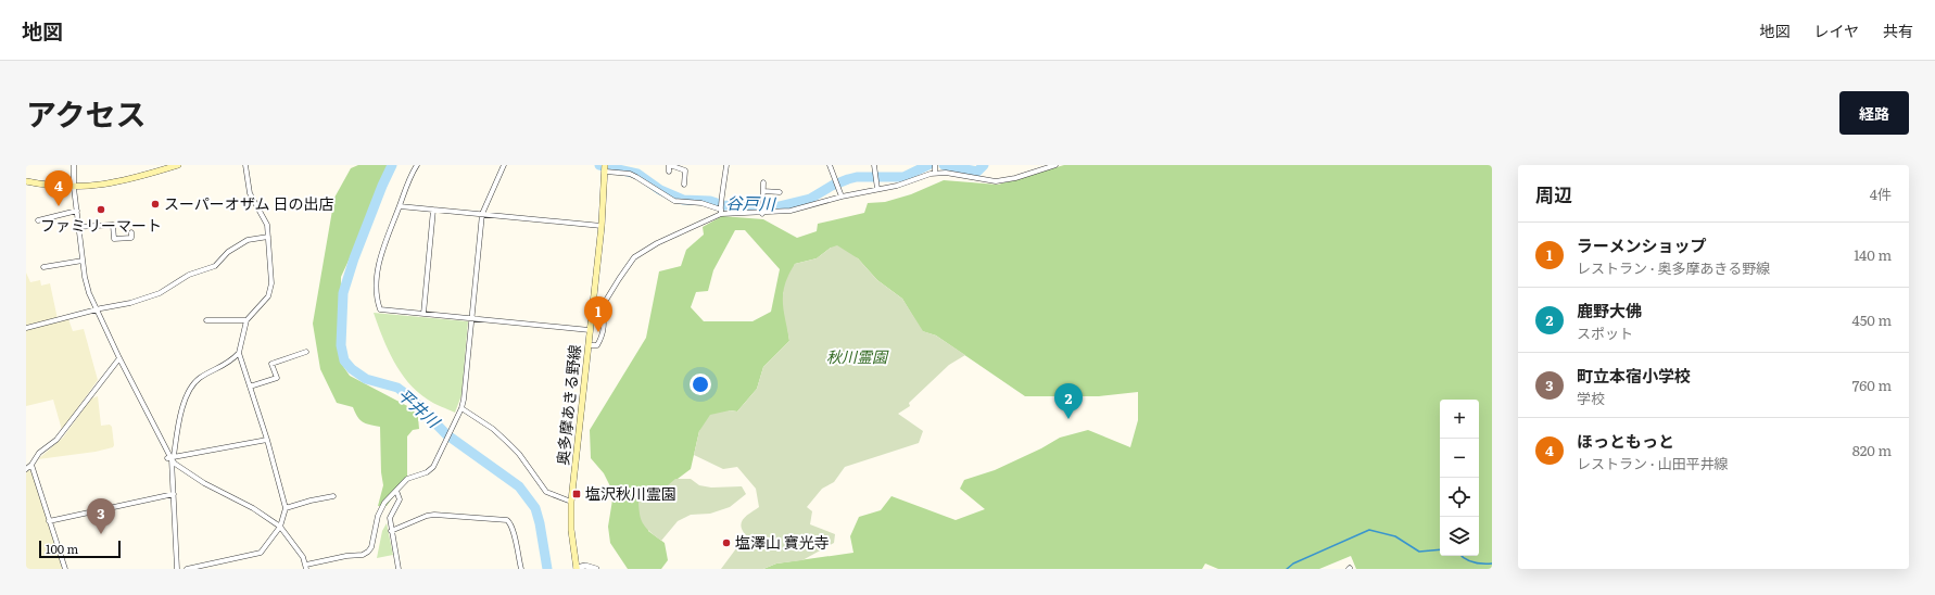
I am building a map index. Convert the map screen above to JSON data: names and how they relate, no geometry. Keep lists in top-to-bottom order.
{
  "streets": {
    "main road": ["奥多摩あきる野線"]
  },
  "water": ["谷戸川", "平井川"],
  "parks": ["秋川霊園"],
  "places": {
    "other": ["スーパーオザム 日の出店", "ファミリーマート", "塩澤山 寶光寺"],
    "transit": ["塩沢秋川霊園"]
  },
  "scale_bar": "100 m",
  "page": {
    "header": "地図",
    "nav": ["地図", "レイヤ", "共有"],
    "title": "アクセス",
    "buttons": "経路",
    "heading": ["周辺", "4件"],
    "pins": [
      "4",
      "1",
      "2",
      "3"
    ],
    "list": [
      {
        "mark": "1",
        "name": "ラーメンショップ",
        "note": "レストラン · 奥多摩あきる野線",
        "value": "140 m"
      },
      {
        "mark": "2",
        "name": "鹿野大佛",
        "note": "スポット",
        "value": "450 m"
      },
      {
        "mark": "3",
        "name": "町立本宿小学校",
        "note": "学校",
        "value": "760 m"
      },
      {
        "mark": "4",
        "name": "ほっともっと",
        "note": "レストラン · 山田平井線",
        "value": "820 m"
      }
    ],
    "map_buttons": ["+", "−"],
    "scale": "100 m"
  }
}
